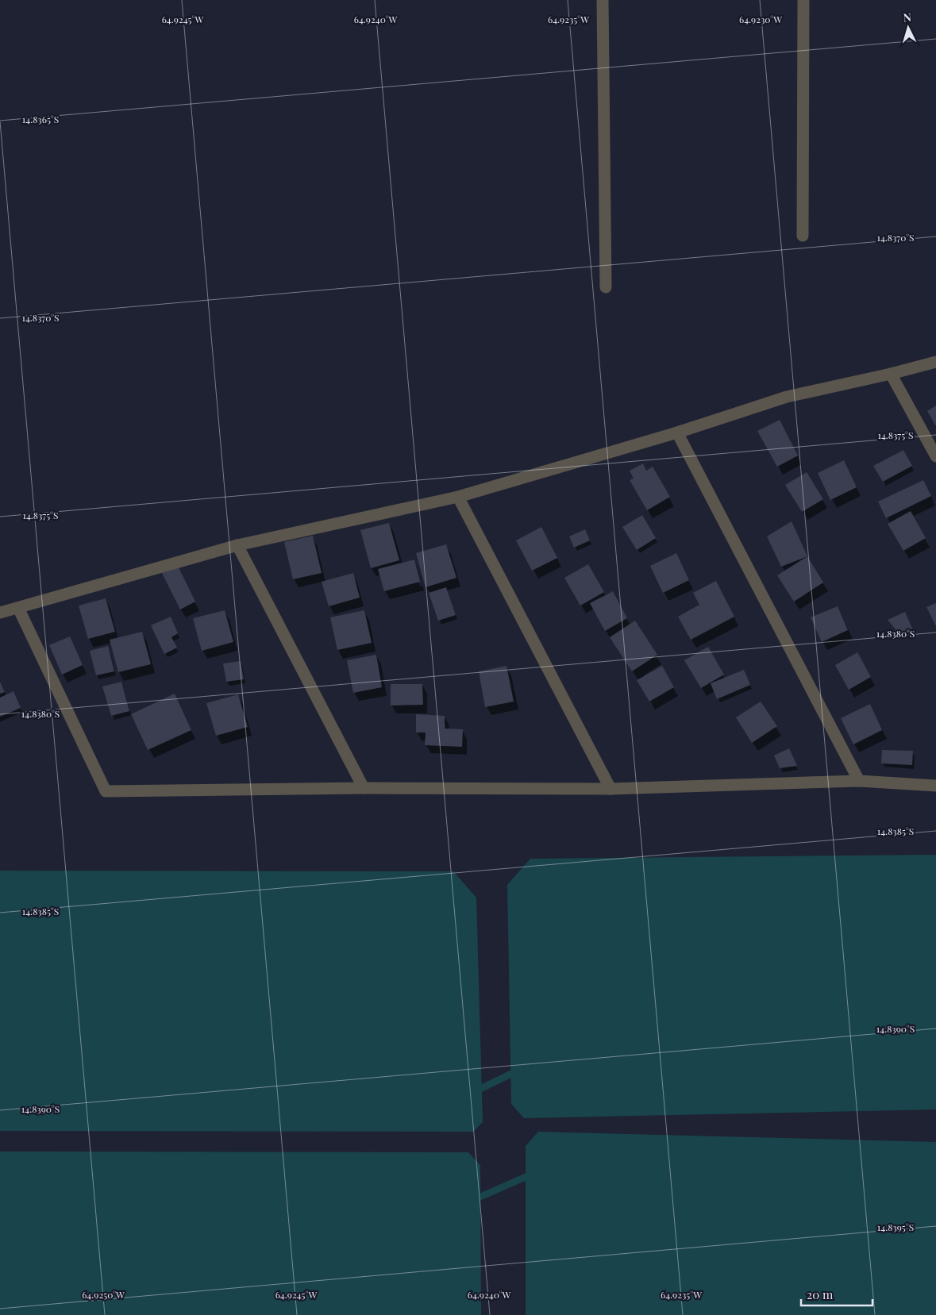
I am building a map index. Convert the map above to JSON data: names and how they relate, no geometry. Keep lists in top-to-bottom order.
{
  "scale_bar": "20 m",
  "north": "top",
  "coordinates": [
    "64.9245°W",
    "64.9240°W",
    "64.9235°W",
    "64.9230°W",
    "14.8365°S",
    "14.8370°S",
    "14.8375°S",
    "14.8380°S",
    "14.8385°S",
    "14.8390°S",
    "14.8395°S",
    "64.9250°W"
  ]
}
